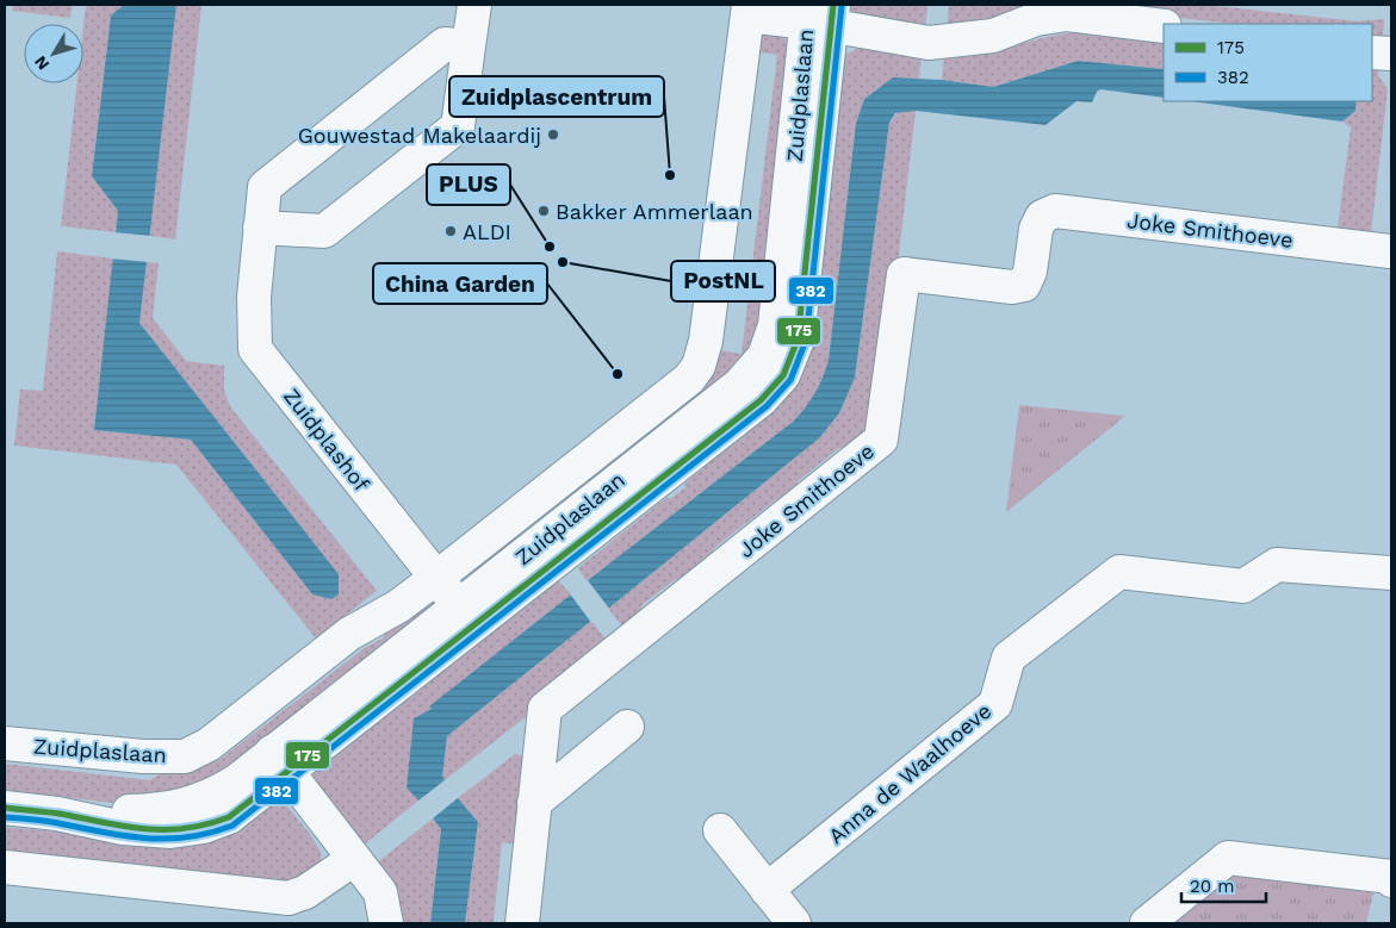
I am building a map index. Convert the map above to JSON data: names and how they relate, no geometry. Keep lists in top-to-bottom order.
{
  "streets": {
    "street": [
      "Zuidplaslaan",
      "Joke Smithoeve",
      "Zuidplashof",
      "Anna de Waalhoeve"
    ]
  },
  "crossings": [
    ["Zuidplaslaan", "Zuidplashof"]
  ],
  "places": [
    "Gouwestad Makelaardij",
    "Zuidplascentrum",
    "Bakker Ammerlaan",
    "ALDI",
    "PLUS",
    "PostNL",
    "China Garden"
  ],
  "lines": ["transit line 175", "transit line 382"],
  "legend": ["175", "382"],
  "scale_bar": "20 m",
  "north": "bottom left"
}
